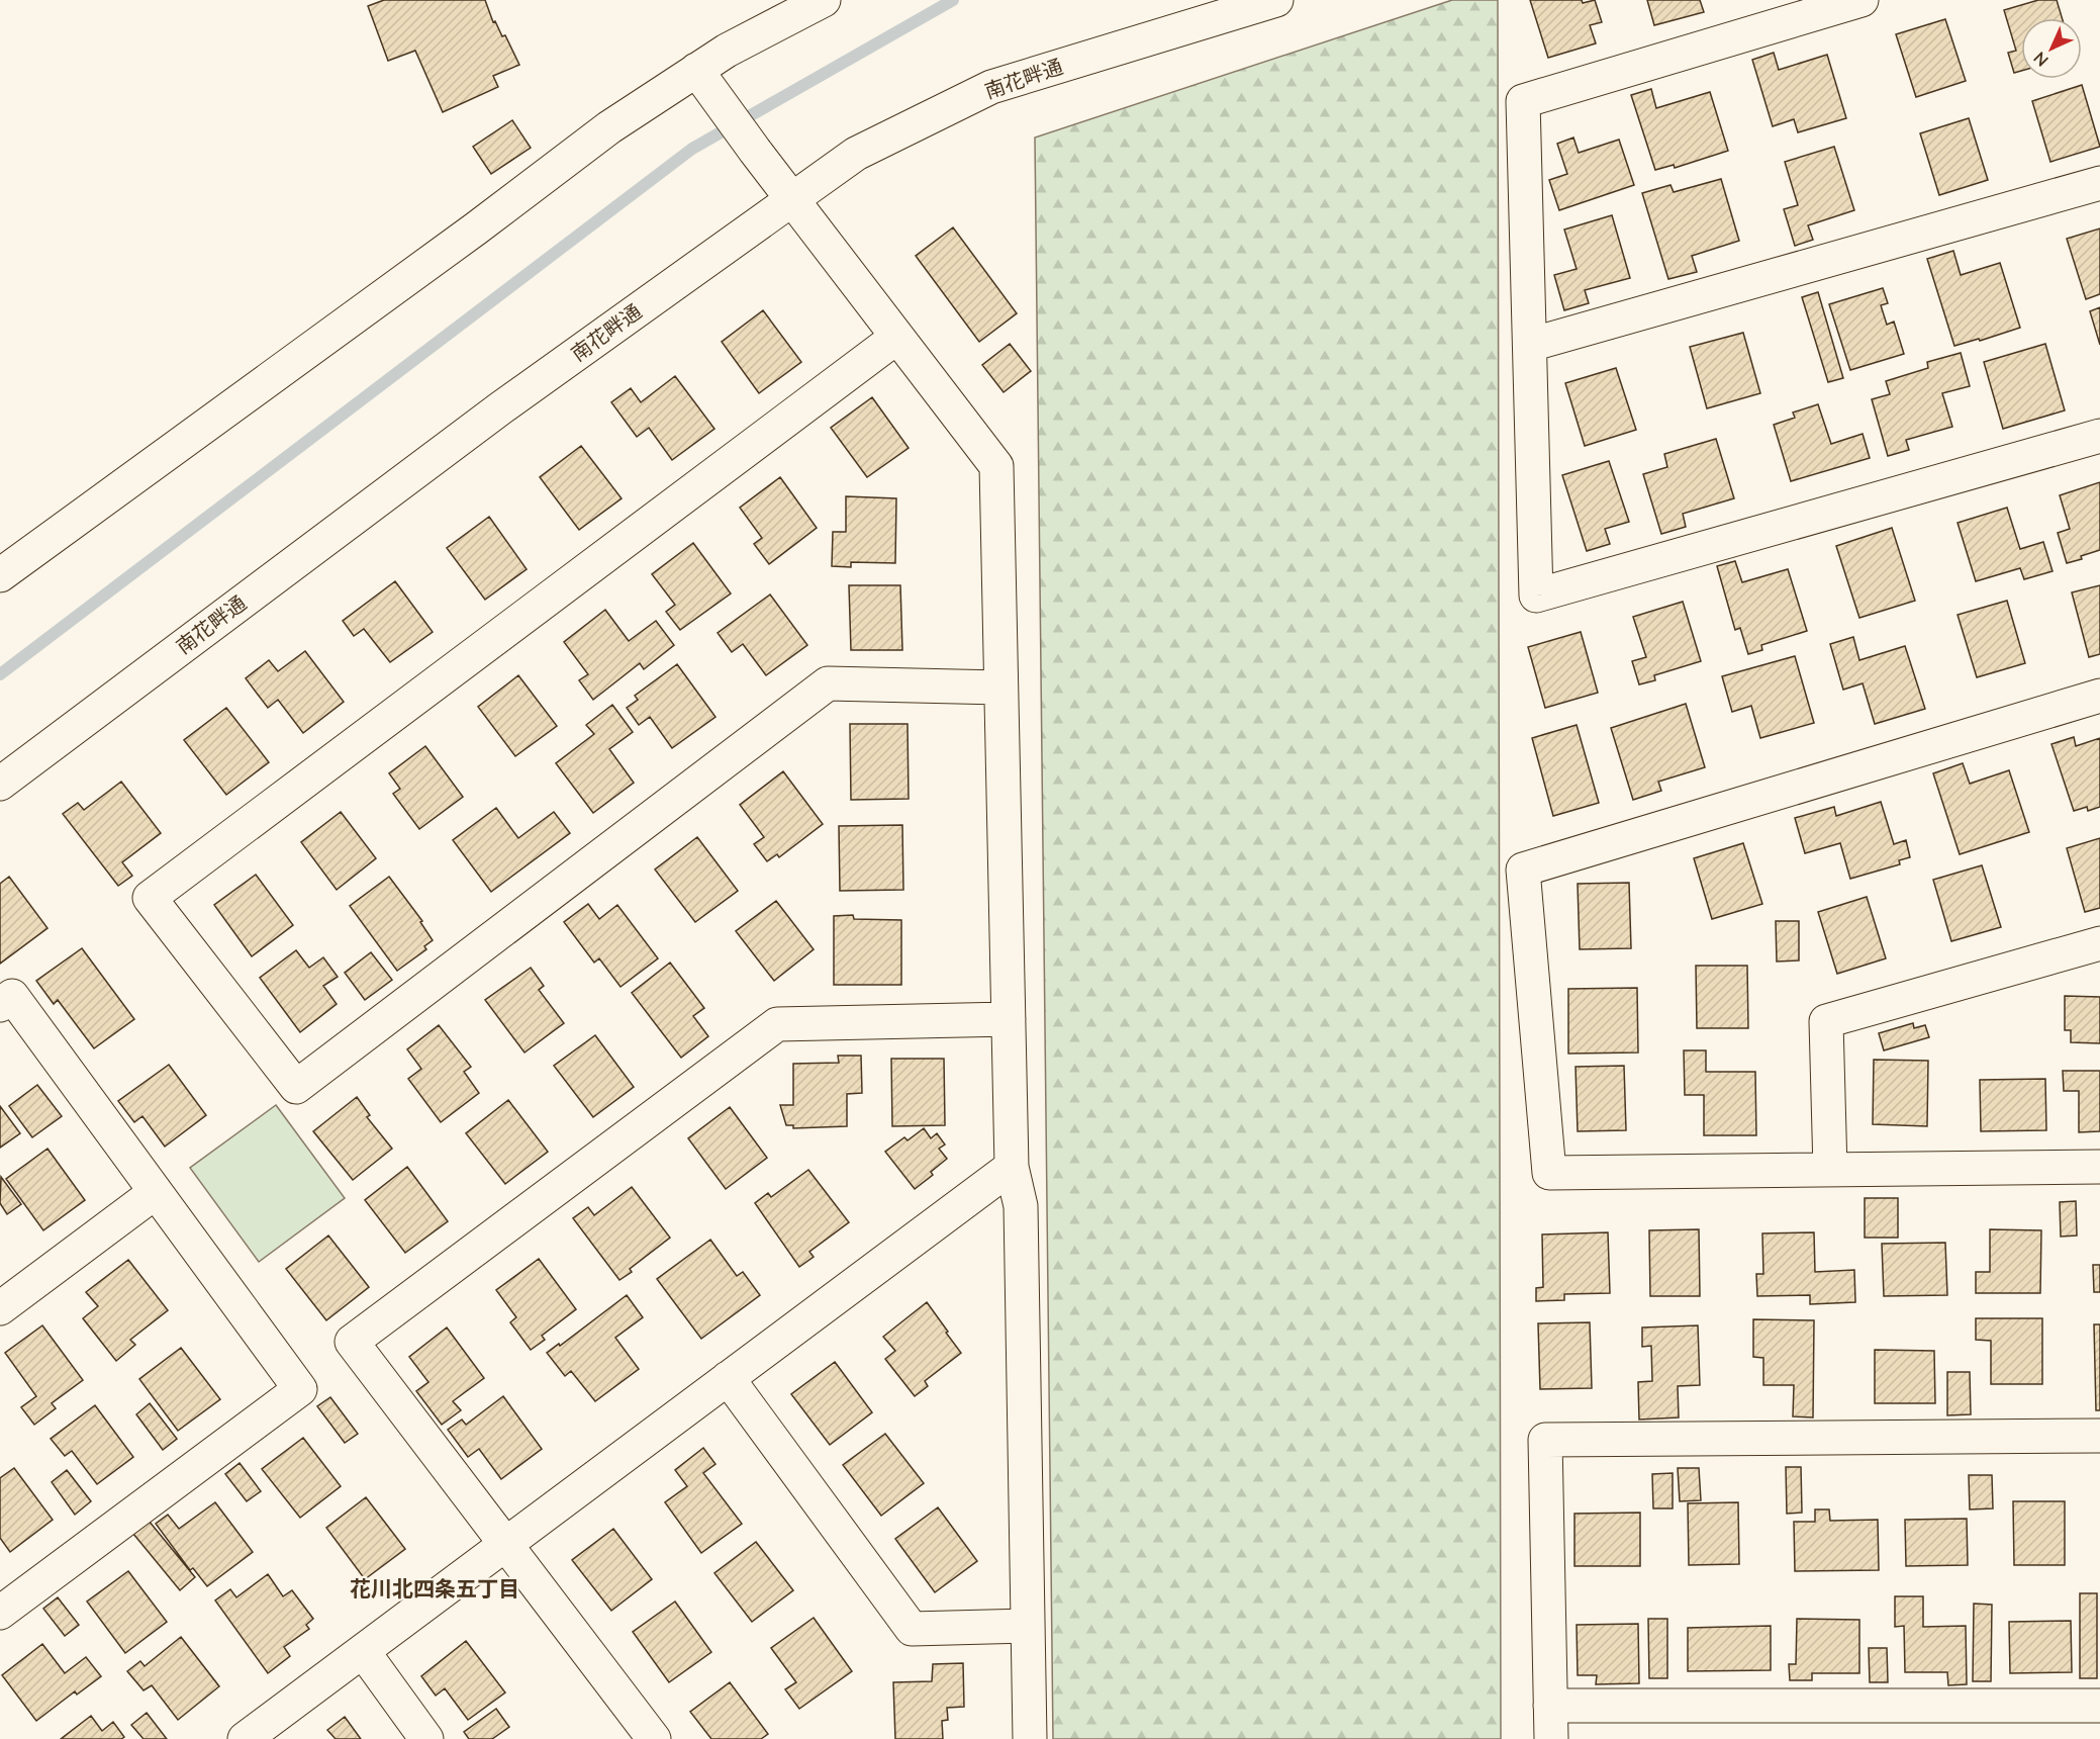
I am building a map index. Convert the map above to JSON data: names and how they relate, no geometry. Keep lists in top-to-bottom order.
{
  "streets": {
    "street": ["南花畔通"]
  },
  "districts": ["花川北四条五丁目"],
  "north": "bottom left"
}
